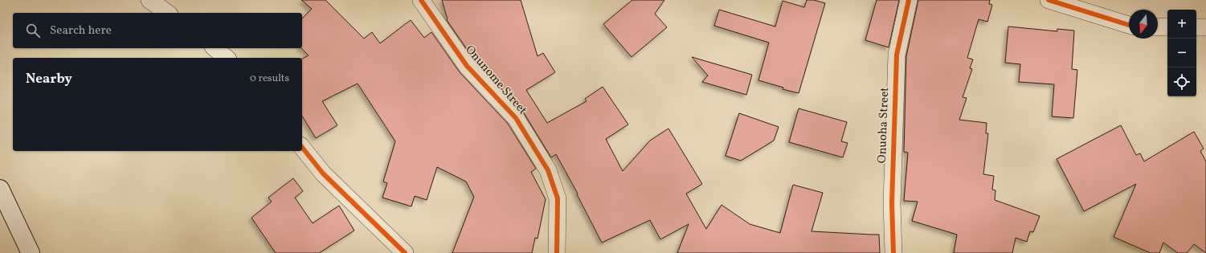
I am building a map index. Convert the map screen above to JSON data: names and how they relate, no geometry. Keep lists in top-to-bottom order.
{
  "streets": {
    "street": ["Onunome Street", "Onuoha Street"]
  },
  "north": "bottom",
  "page": {
    "map_buttons": ["+", "−"],
    "search": "Search here",
    "heading": ["Nearby", "0 results"]
  }
}
